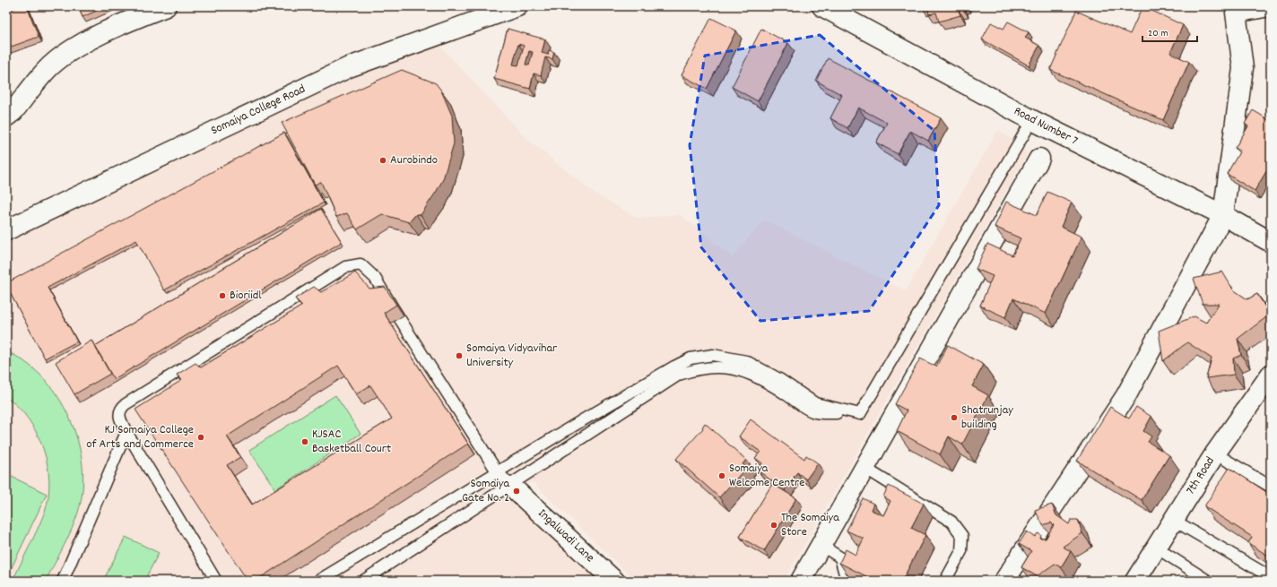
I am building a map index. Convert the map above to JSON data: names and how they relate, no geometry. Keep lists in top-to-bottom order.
{
  "streets": {
    "street": [
      "Somaiya College Road",
      "Road Number 7",
      "7th Road",
      "Ingalwadi Lane"
    ]
  },
  "places": [
    "Aurobindo",
    "Bioriidl",
    "Somaiya Vidyavihar University",
    "Shatrunjay building",
    "KJ Somaiya College of Arts and Commerce",
    "KJSAC Basketball Court",
    "Somaiya Welcome Centre",
    "Somaiya Gate No. 2",
    "The Somaiya Store"
  ],
  "scale_bar": "20 m"
}
